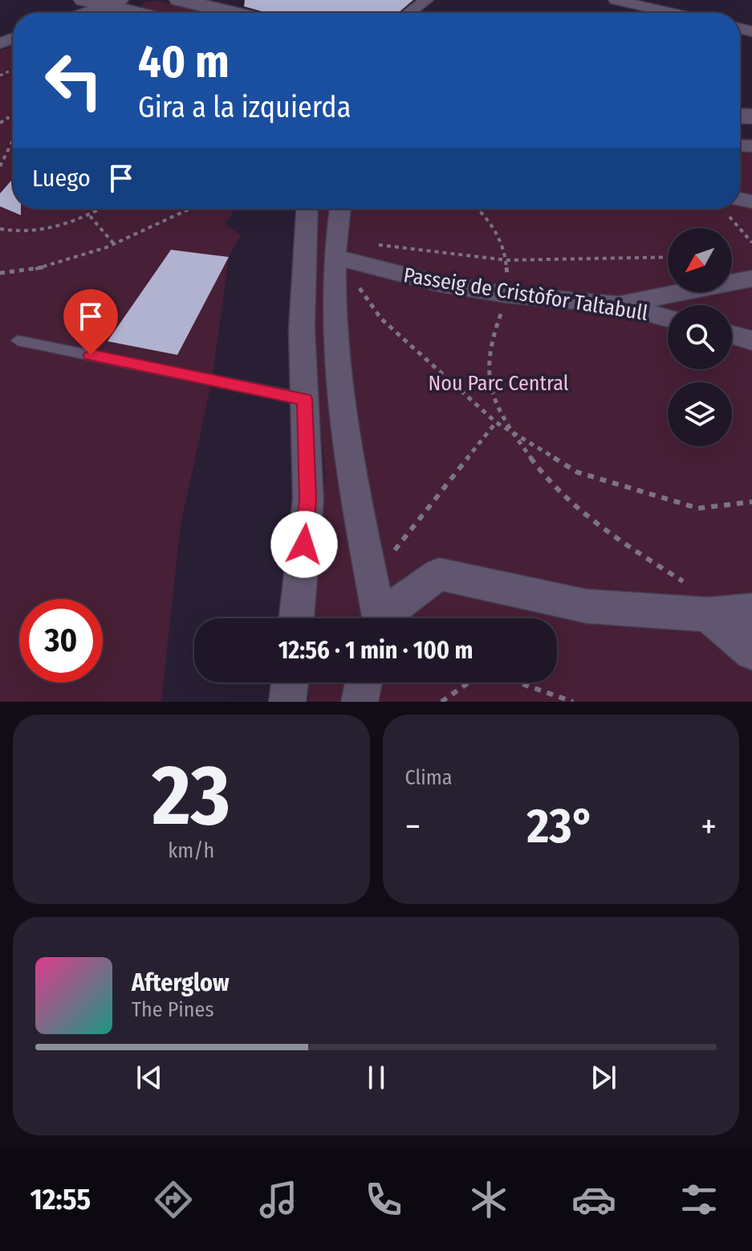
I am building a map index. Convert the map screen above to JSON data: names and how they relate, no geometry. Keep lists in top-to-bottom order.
{
  "streets": {
    "street": ["Passeig de Cristòfor Taltabull"]
  },
  "parks": ["Nou Parc Central"],
  "north": "bottom left",
  "page": {
    "turn": ["40 m", "Gira a la izquierda"],
    "then": "Luego",
    "limit": "30",
    "trip": "12:56 · 1 min · 100 m",
    "tile": [
      ["23", "km/h"],
      "Clima"
    ],
    "heat": ["−", "23°", "+"],
    "song": ["Afterglow", "The Pines"],
    "tabs": "12:55"
  }
}
